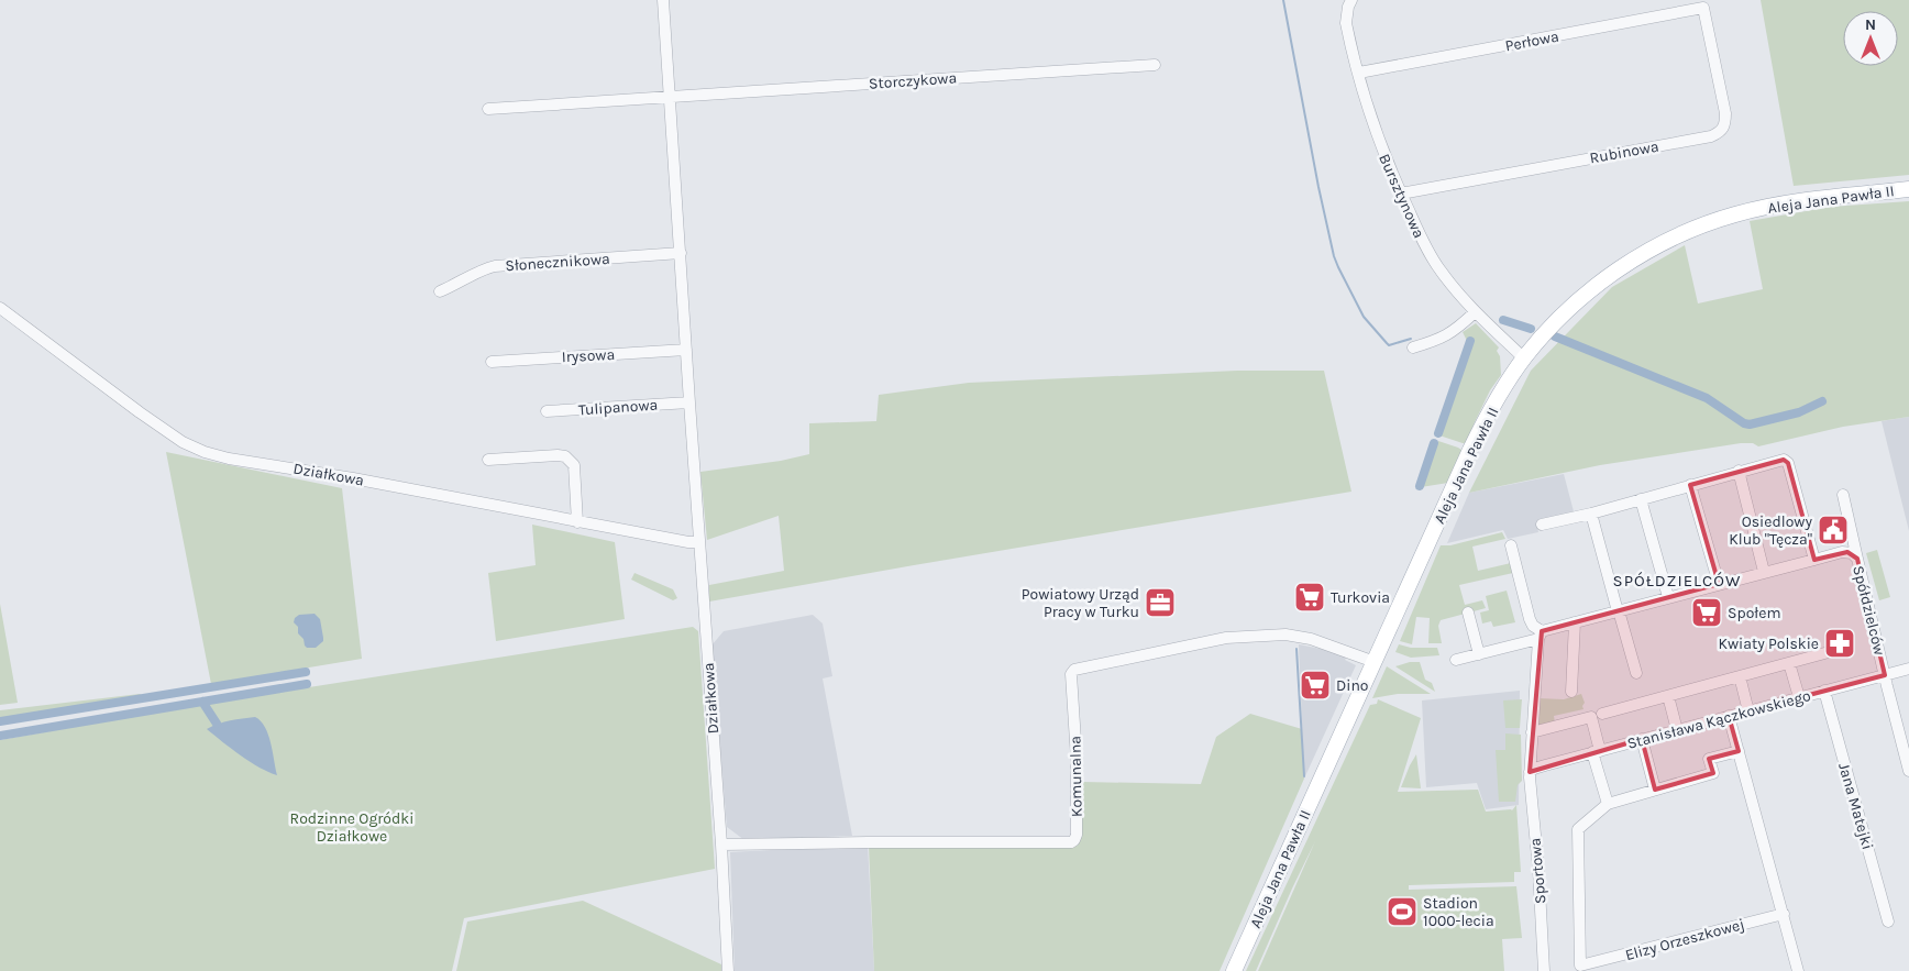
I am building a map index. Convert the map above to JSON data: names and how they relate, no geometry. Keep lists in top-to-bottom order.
{
  "streets": {
    "main road": ["Aleja Jana Pawła II"],
    "street": [
      "Perłowa",
      "Storczykowa",
      "Rubinowa",
      "Bursztynowa",
      "Słonecznikowa",
      "Irysowa",
      "Tulipanowa",
      "Działkowa",
      "Spółdzielców",
      "Stanisława Kączkowskiego",
      "Komunalna",
      "Jana Matejki",
      "Sportowa",
      "Elizy Orzeszkowej"
    ]
  },
  "crossings": [
    ["Perłowa", "Rubinowa"],
    ["Perłowa", "Bursztynowa"],
    ["Rubinowa", "Bursztynowa"],
    ["Bursztynowa", "Aleja Jana Pawła II"],
    ["Aleja Jana Pawła II", "Komunalna"],
    ["Działkowa", "Komunalna"],
    ["Spółdzielców", "Stanisława Kączkowskiego"],
    ["Stanisława Kączkowskiego", "Jana Matejki"],
    ["Stanisława Kączkowskiego", "Sportowa"]
  ],
  "districts": ["SPÓŁDZIELCÓW"],
  "parks": ["Rodzinne Ogródki Działkowe"],
  "places": {
    "public building": ["Osiedlowy Klub \"Tęcza\""],
    "supermarket": ["Turkovia", "Społem", "Dino"],
    "office": ["Powiatowy Urząd Pracy w Turku"],
    "pharmacy": ["Kwiaty Polskie"],
    "sports": ["Stadion 1000-lecia"]
  },
  "north": "top"
}
